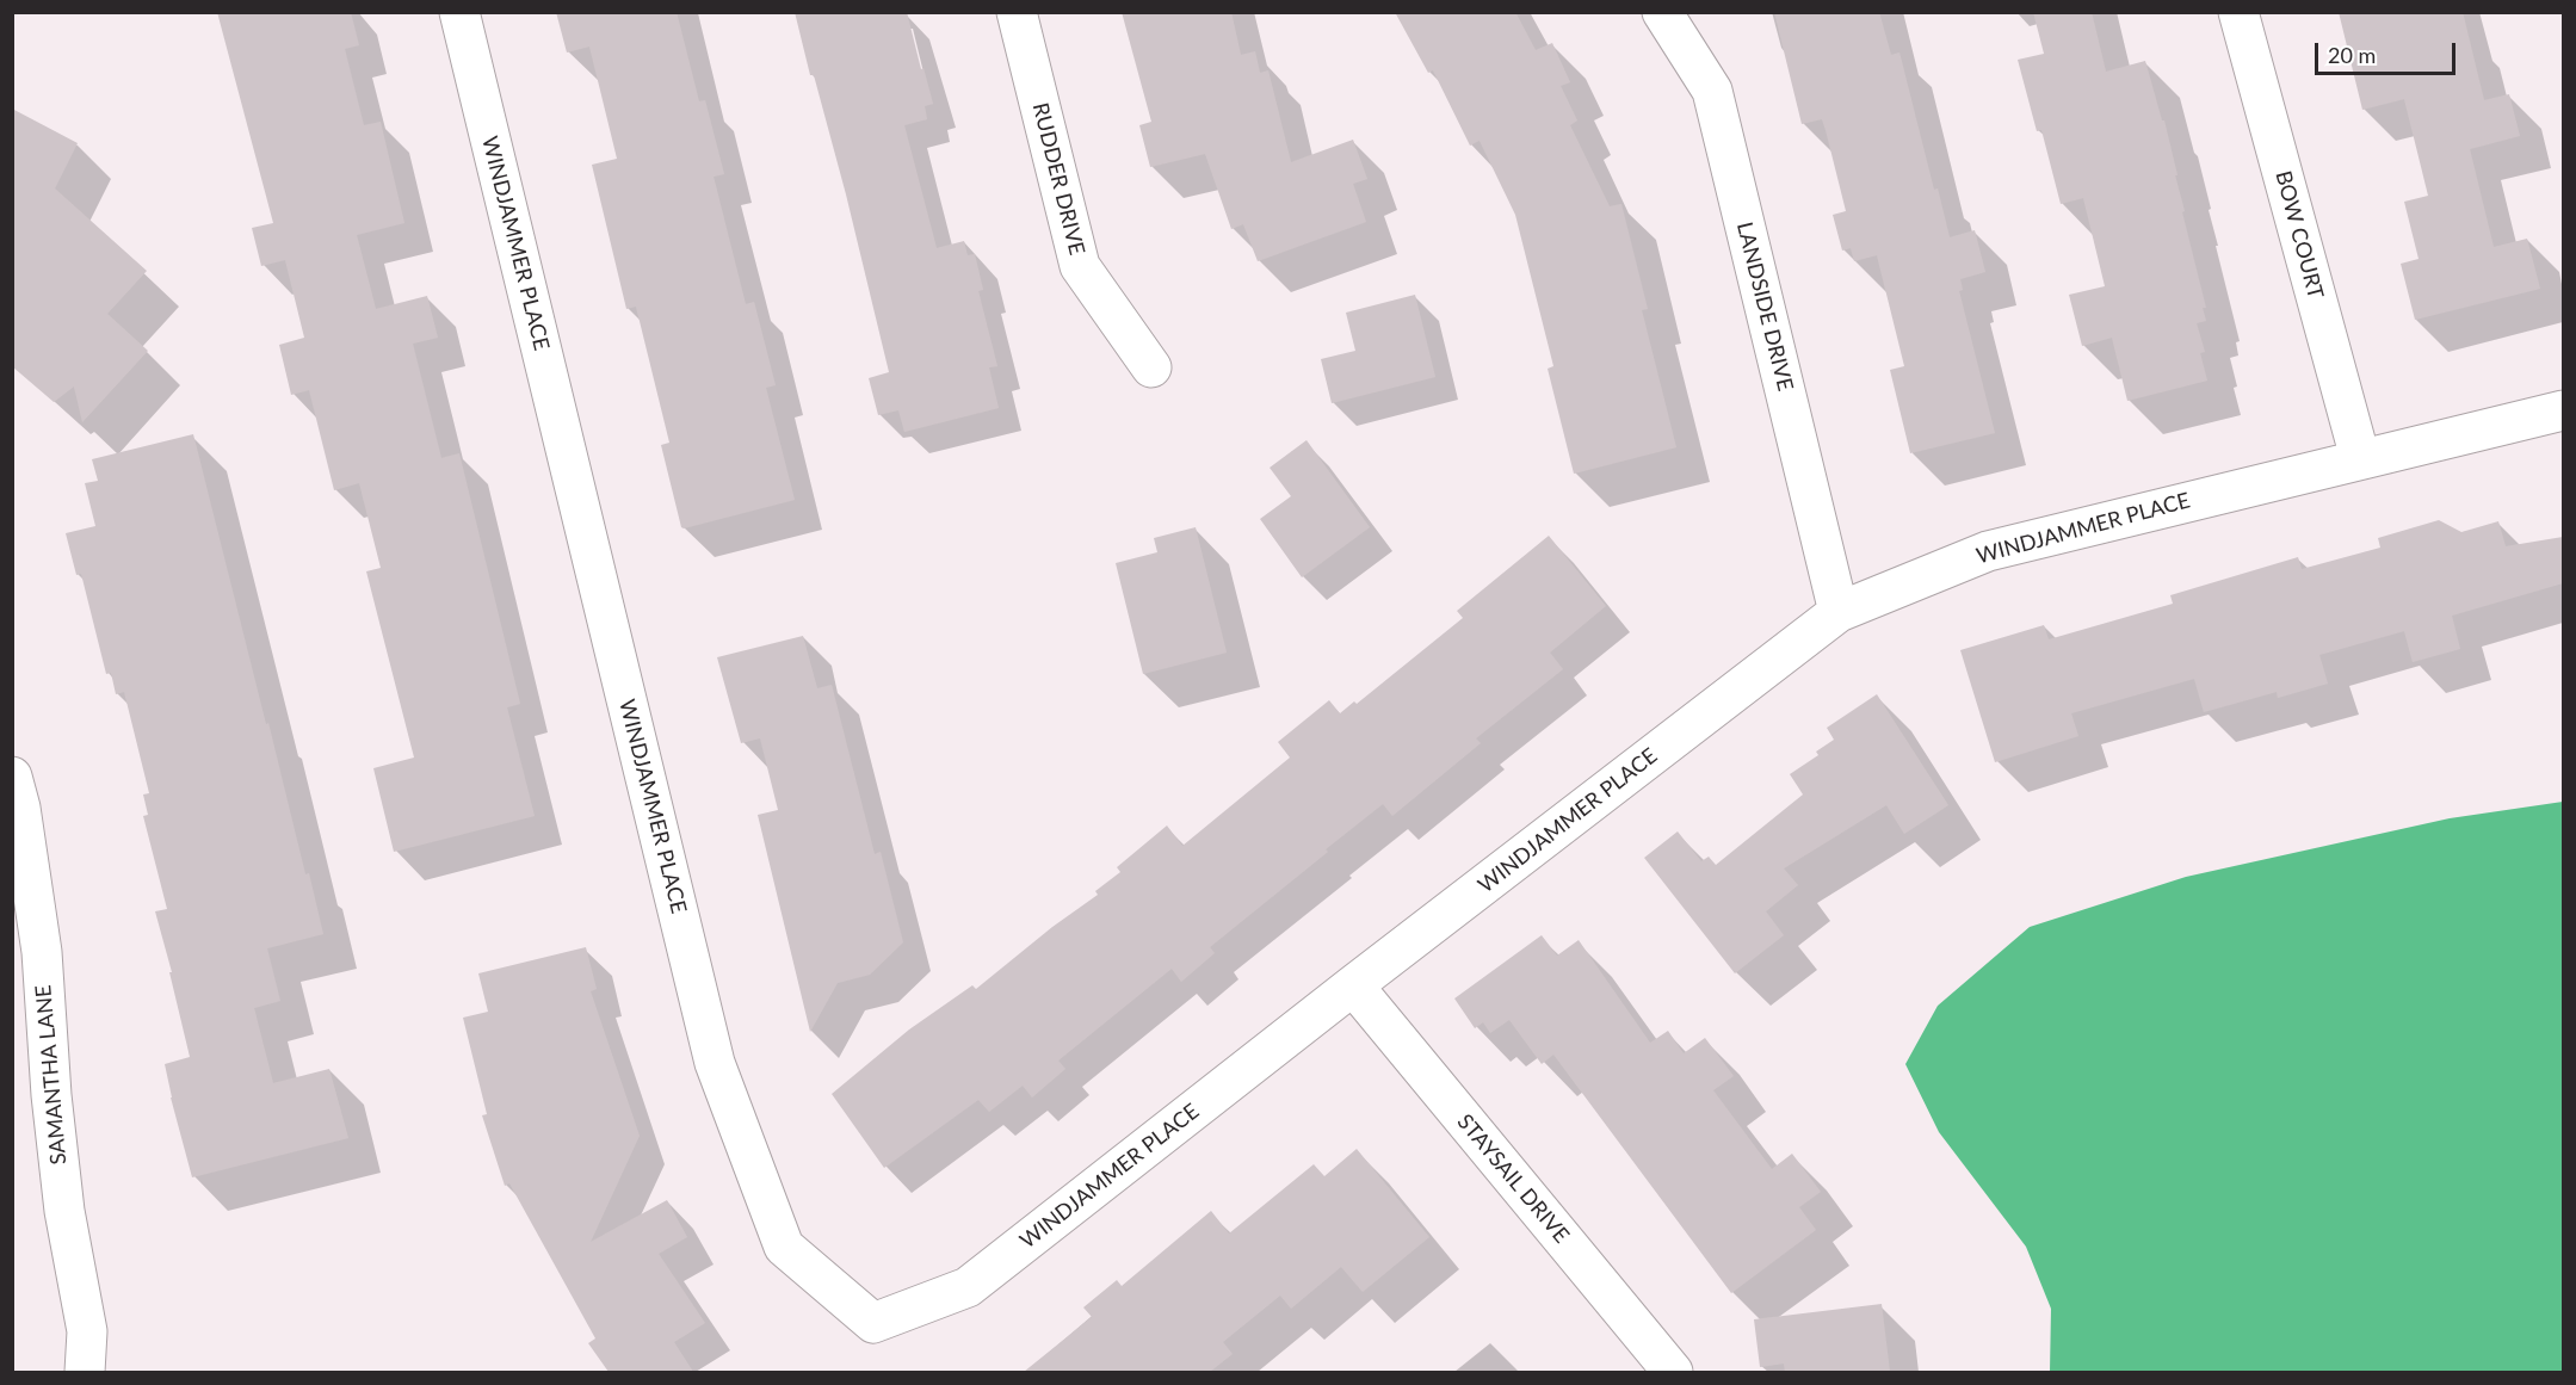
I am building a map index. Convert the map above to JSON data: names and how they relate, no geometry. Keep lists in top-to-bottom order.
{
  "streets": {
    "street": [
      "RUDDER DRIVE",
      "BOW COURT",
      "WINDJAMMER PLACE",
      "LANDSIDE DRIVE",
      "SAMANTHA LANE",
      "STAYSAIL DRIVE"
    ]
  },
  "crossings": [
    ["BOW COURT", "WINDJAMMER PLACE"],
    ["WINDJAMMER PLACE", "LANDSIDE DRIVE"],
    ["WINDJAMMER PLACE", "STAYSAIL DRIVE"]
  ],
  "scale_bar": "20 m"
}
